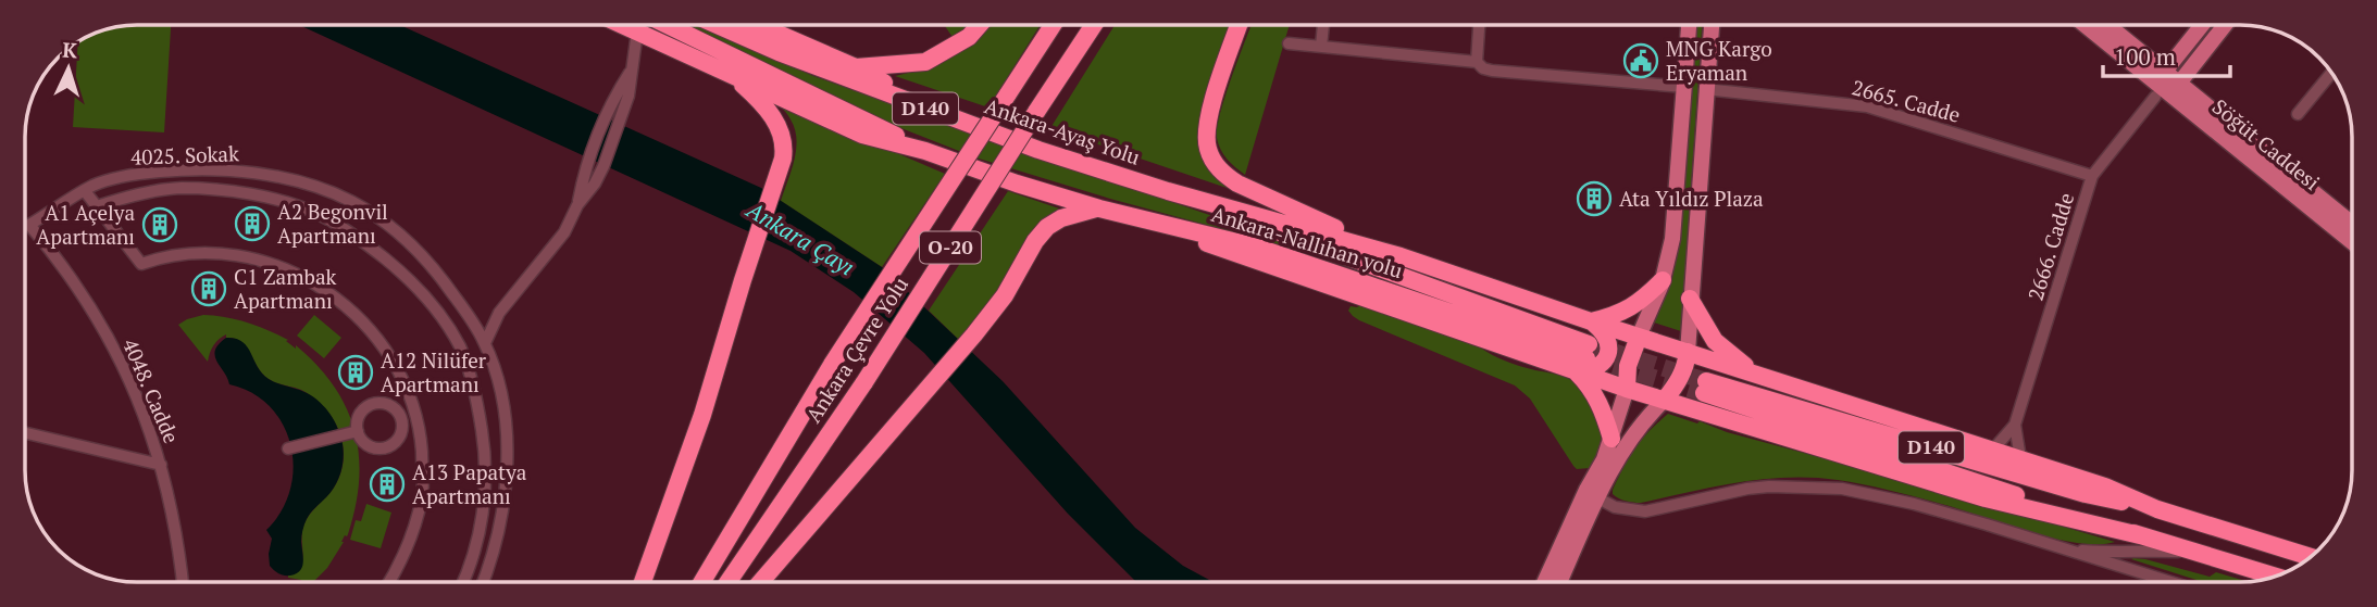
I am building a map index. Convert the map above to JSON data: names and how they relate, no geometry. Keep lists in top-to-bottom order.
{
  "streets": {
    "highway": [
      "D140",
      "Ankara-Ayaş Yolu",
      "Ankara-Nallıhan yolu",
      "O-20",
      "Ankara Çevre Yolu"
    ],
    "main road": ["Söğüt Caddesi"],
    "street": [
      "2665. Cadde",
      "4025. Sokak",
      "2666. Cadde",
      "4048. Cadde"
    ]
  },
  "crossings": [
    ["2665. Cadde", "2666. Cadde"],
    ["D140", "Ankara-Nallıhan yolu"],
    ["Ankara-Ayaş Yolu", "Ankara-Nallıhan yolu"],
    ["Söğüt Caddesi", "2666. Cadde"],
    ["4025. Sokak", "4048. Cadde"]
  ],
  "water": ["Ankara Çayı"],
  "places": {
    "public building": ["MNG Kargo Eryaman"],
    "building": [
      "Ata Yıldız Plaza",
      "A2 Begonvil Apartmanı",
      "A1 Açelya Apartmanı",
      "C1 Zambak Apartmanı",
      "A12 Nilüfer Apartmanı",
      "A13 Papatya Apartmanı"
    ]
  },
  "scale_bar": "100 m",
  "north": "top"
}
